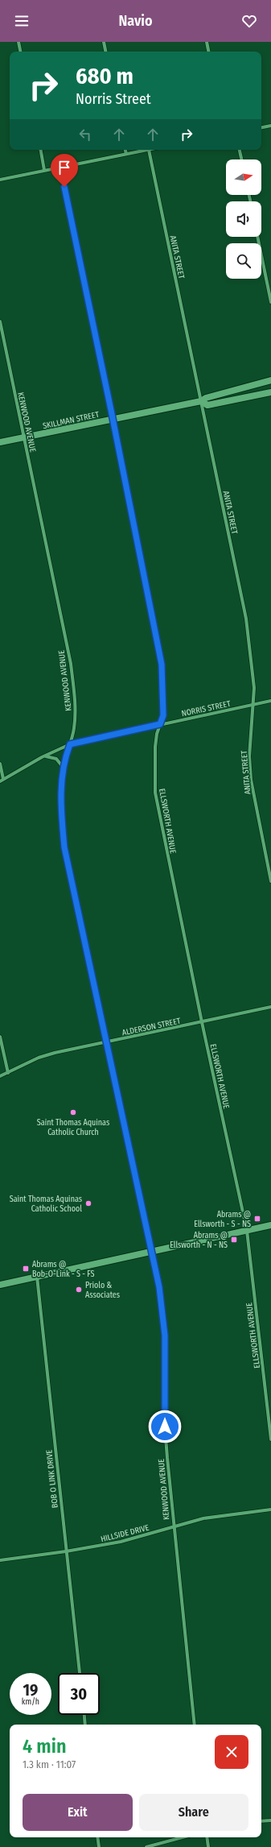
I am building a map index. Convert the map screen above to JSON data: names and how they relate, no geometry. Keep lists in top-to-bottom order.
{
  "streets": {
    "main road": ["SKILLMAN STREET"],
    "street": [
      "ANITA STREET",
      "KENWOOD AVENUE",
      "NORRIS STREET",
      "ELLSWORTH AVENUE",
      "ALDERSON STREET",
      "BOB O LINK DRIVE",
      "HILLSIDE DRIVE"
    ]
  },
  "crossings": [
    ["ANITA STREET", "SKILLMAN STREET"],
    ["ANITA STREET", "NORRIS STREET"],
    ["SKILLMAN STREET", "KENWOOD AVENUE"],
    ["SKILLMAN STREET", "ELLSWORTH AVENUE"],
    ["KENWOOD AVENUE", "NORRIS STREET"],
    ["KENWOOD AVENUE", "ALDERSON STREET"],
    ["KENWOOD AVENUE", "HILLSIDE DRIVE"],
    ["NORRIS STREET", "ELLSWORTH AVENUE"],
    ["ELLSWORTH AVENUE", "ALDERSON STREET"],
    ["BOB O LINK DRIVE", "HILLSIDE DRIVE"]
  ],
  "places": {
    "other": ["Saint Thomas Aquinas Catholic Church", "Saint Thomas Aquinas Catholic School", "Priolo & Associates"],
    "transit": ["Abrams @ Ellsworth - S - NS", "Abrams @ Ellsworth - N - NS", "Abrams @ Bob-O-Link - S - FS"]
  },
  "north": "right",
  "page": {
    "header": "Navio",
    "turn": ["680 m", "Norris Street"],
    "speed": "19 km/h",
    "limit": "30",
    "heading": ["4 min", "1.3 km · 11:07"],
    "buttons": ["Exit", "Share"]
  }
}
